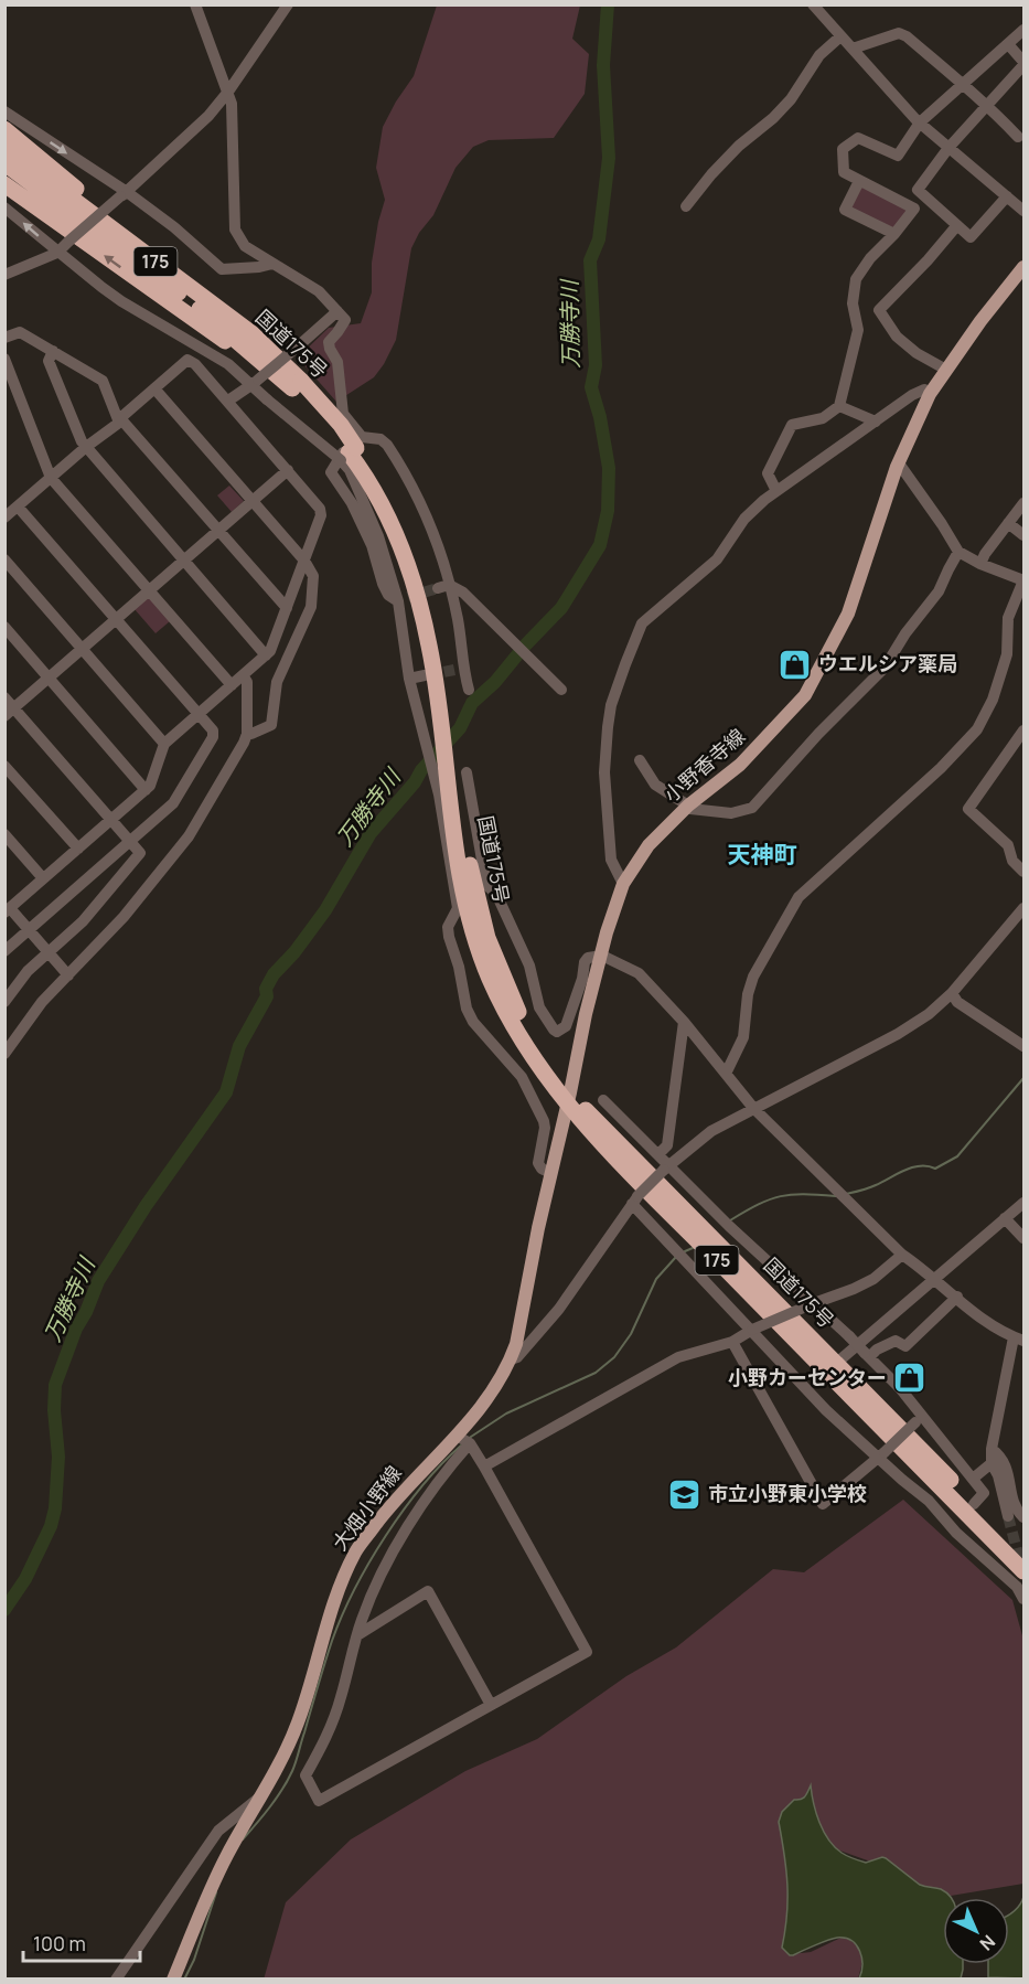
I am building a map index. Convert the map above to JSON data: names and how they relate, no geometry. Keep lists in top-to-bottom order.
{
  "streets": {
    "highway": ["175", "国道175号"],
    "main road": ["小野香寺線", "大畑小野線"]
  },
  "crossings": [
    ["国道175号", "小野香寺線"],
    ["国道175号", "大畑小野線"],
    ["小野香寺線", "大畑小野線"]
  ],
  "districts": ["天神町"],
  "water": ["万勝寺川"],
  "places": {
    "shop": ["ウエルシア薬局", "小野カーセンター"],
    "school or university": ["市立小野東小学校"]
  },
  "scale_bar": "100 m",
  "north": "bottom right"
}
